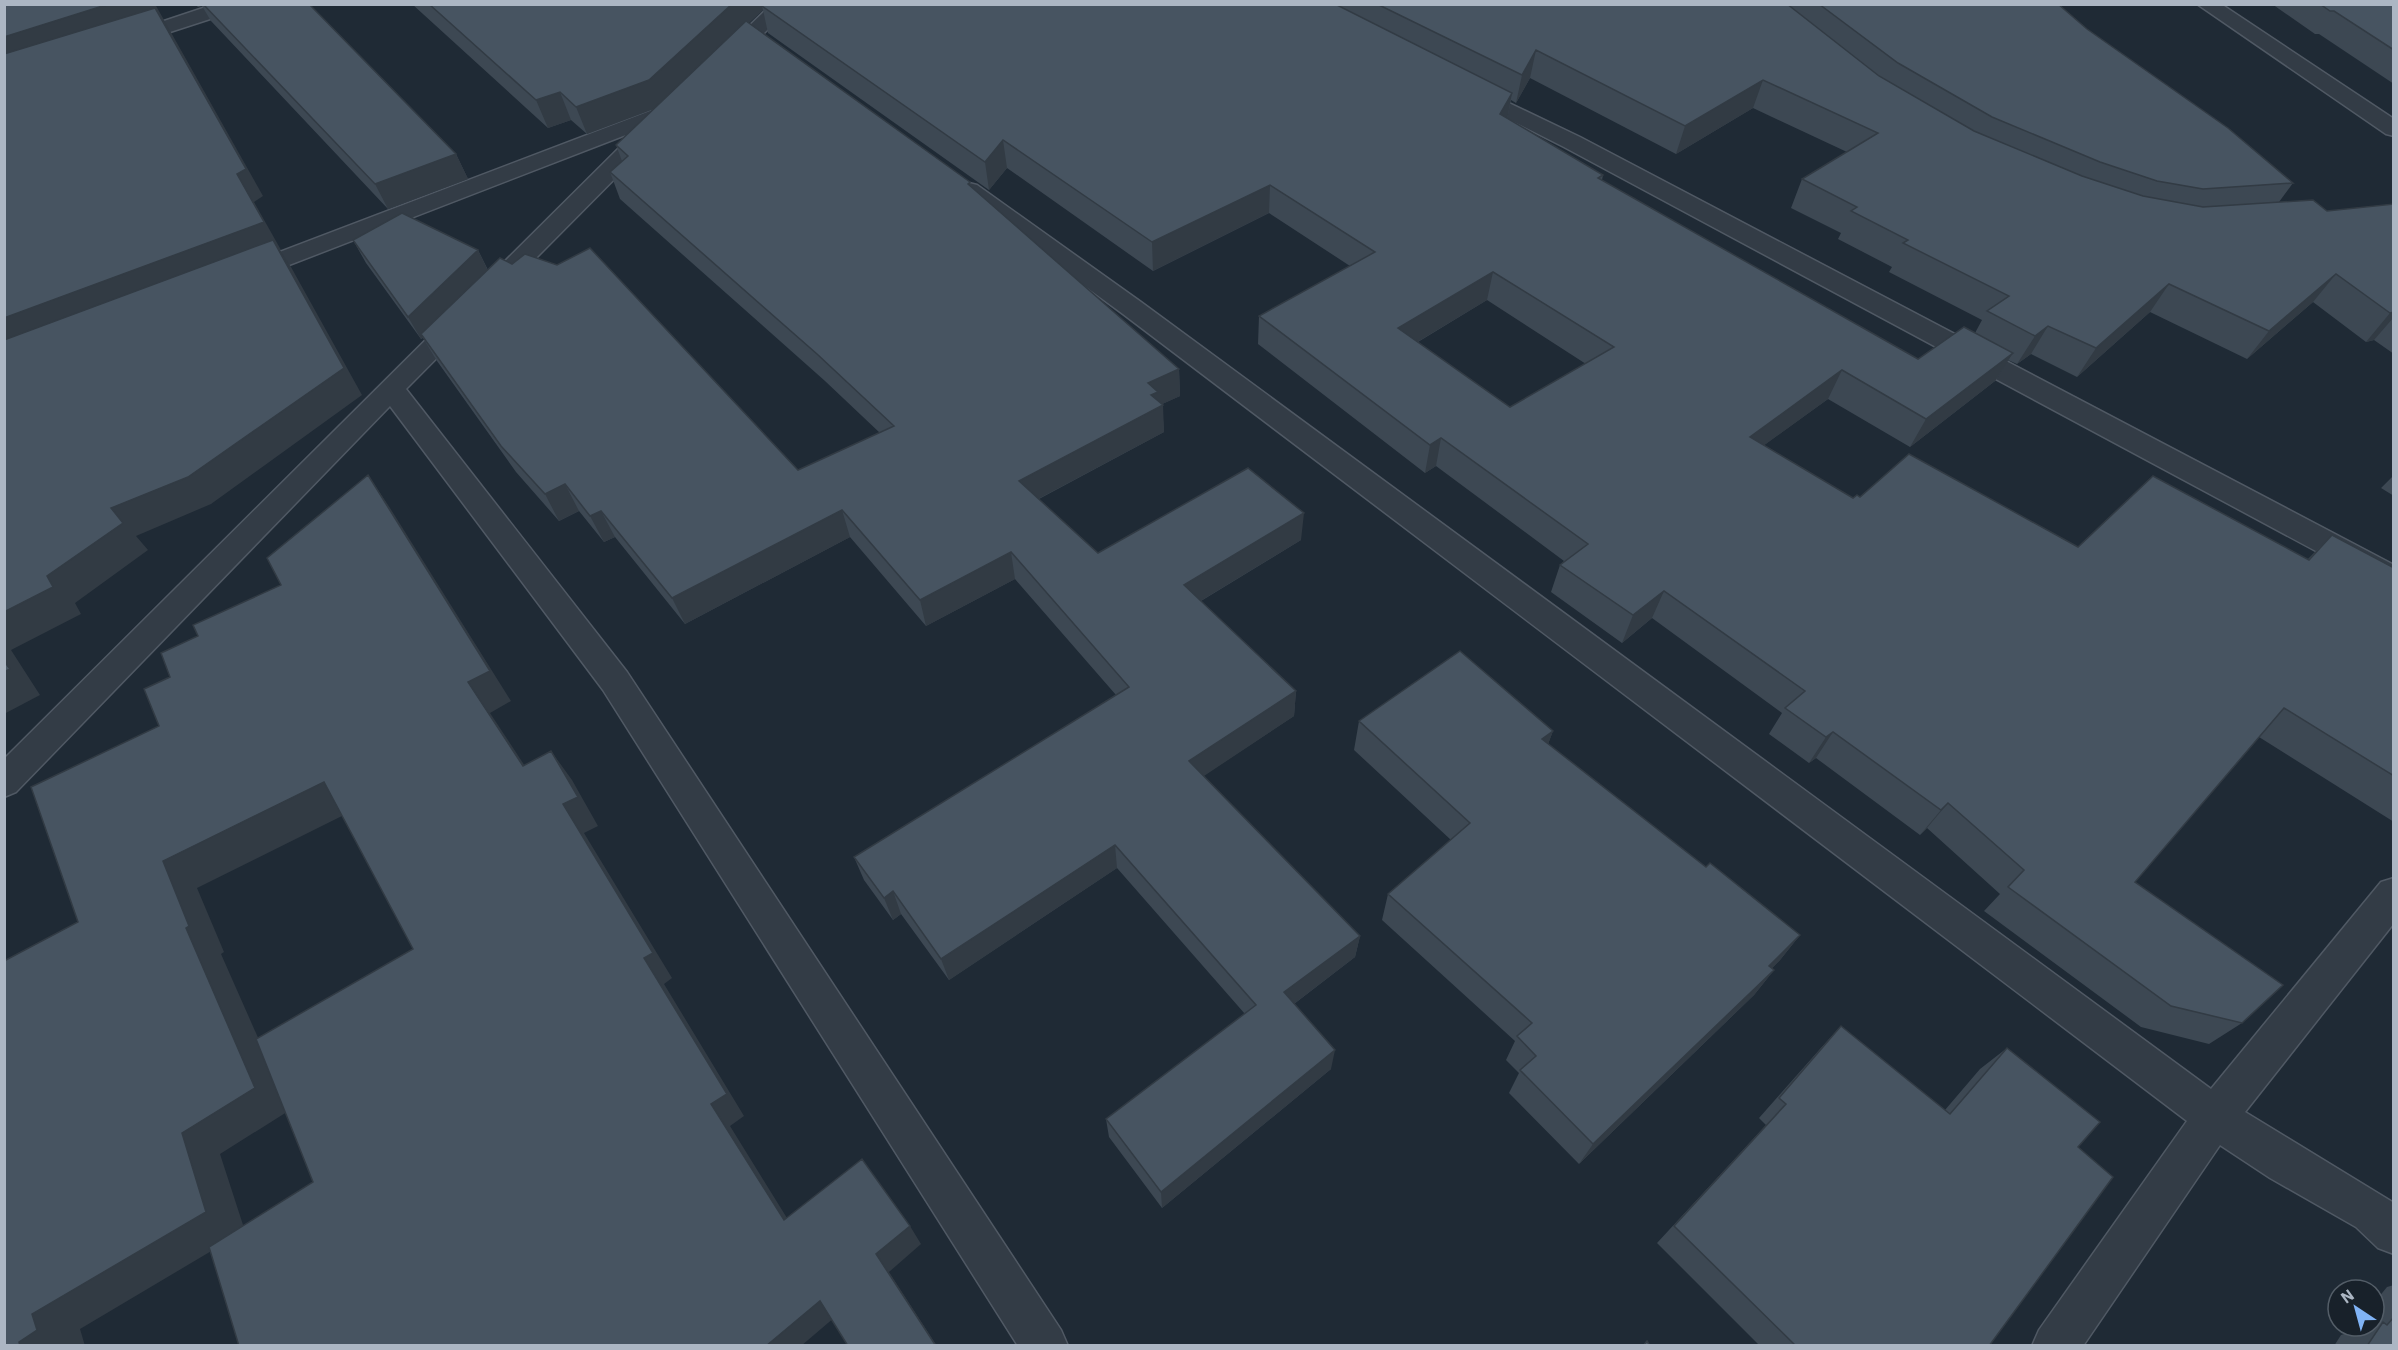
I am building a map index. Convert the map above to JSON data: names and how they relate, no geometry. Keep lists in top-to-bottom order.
{
  "north": "top left"
}
